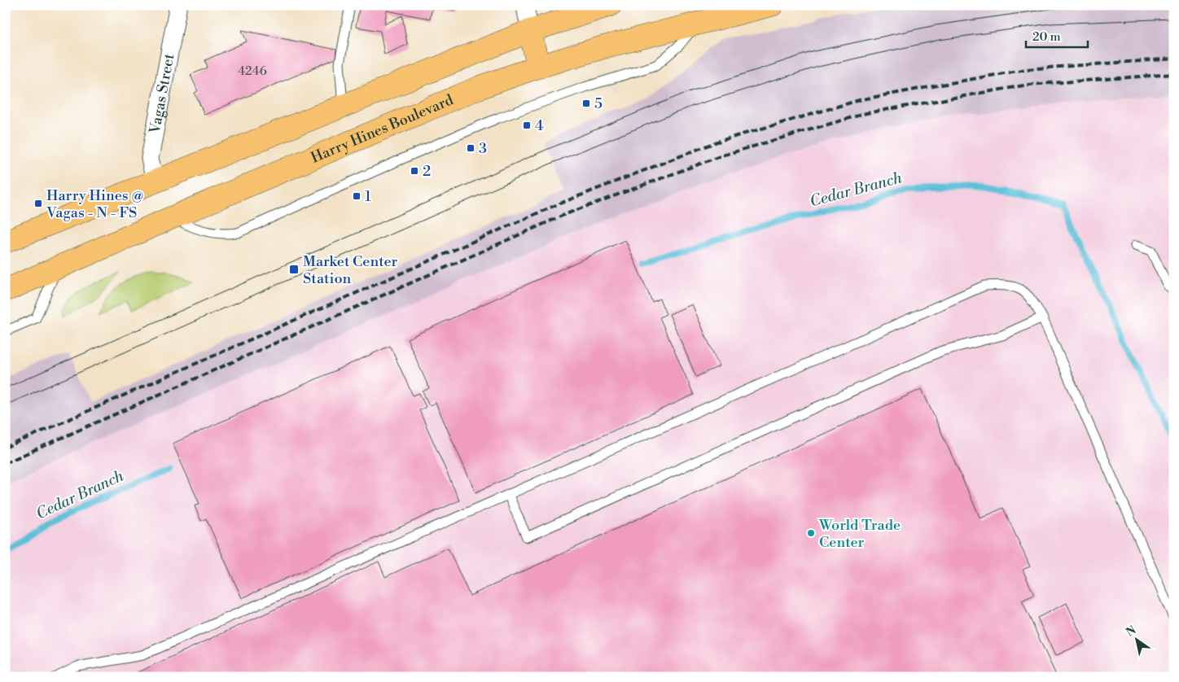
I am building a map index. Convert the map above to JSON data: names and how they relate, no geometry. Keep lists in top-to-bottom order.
{
  "streets": {
    "main road": ["Harry Hines Boulevard"],
    "street": ["Vagas Street"]
  },
  "water": ["Cedar Branch"],
  "places": {
    "transit": [
      "5",
      "4",
      "3",
      "2",
      "1",
      "Harry Hines @ Vagas - N - FS",
      "Market Center Station"
    ],
    "other": ["World Trade Center"]
  },
  "house_numbers": ["4246"],
  "scale_bar": "20 m",
  "north": "top left"
}
